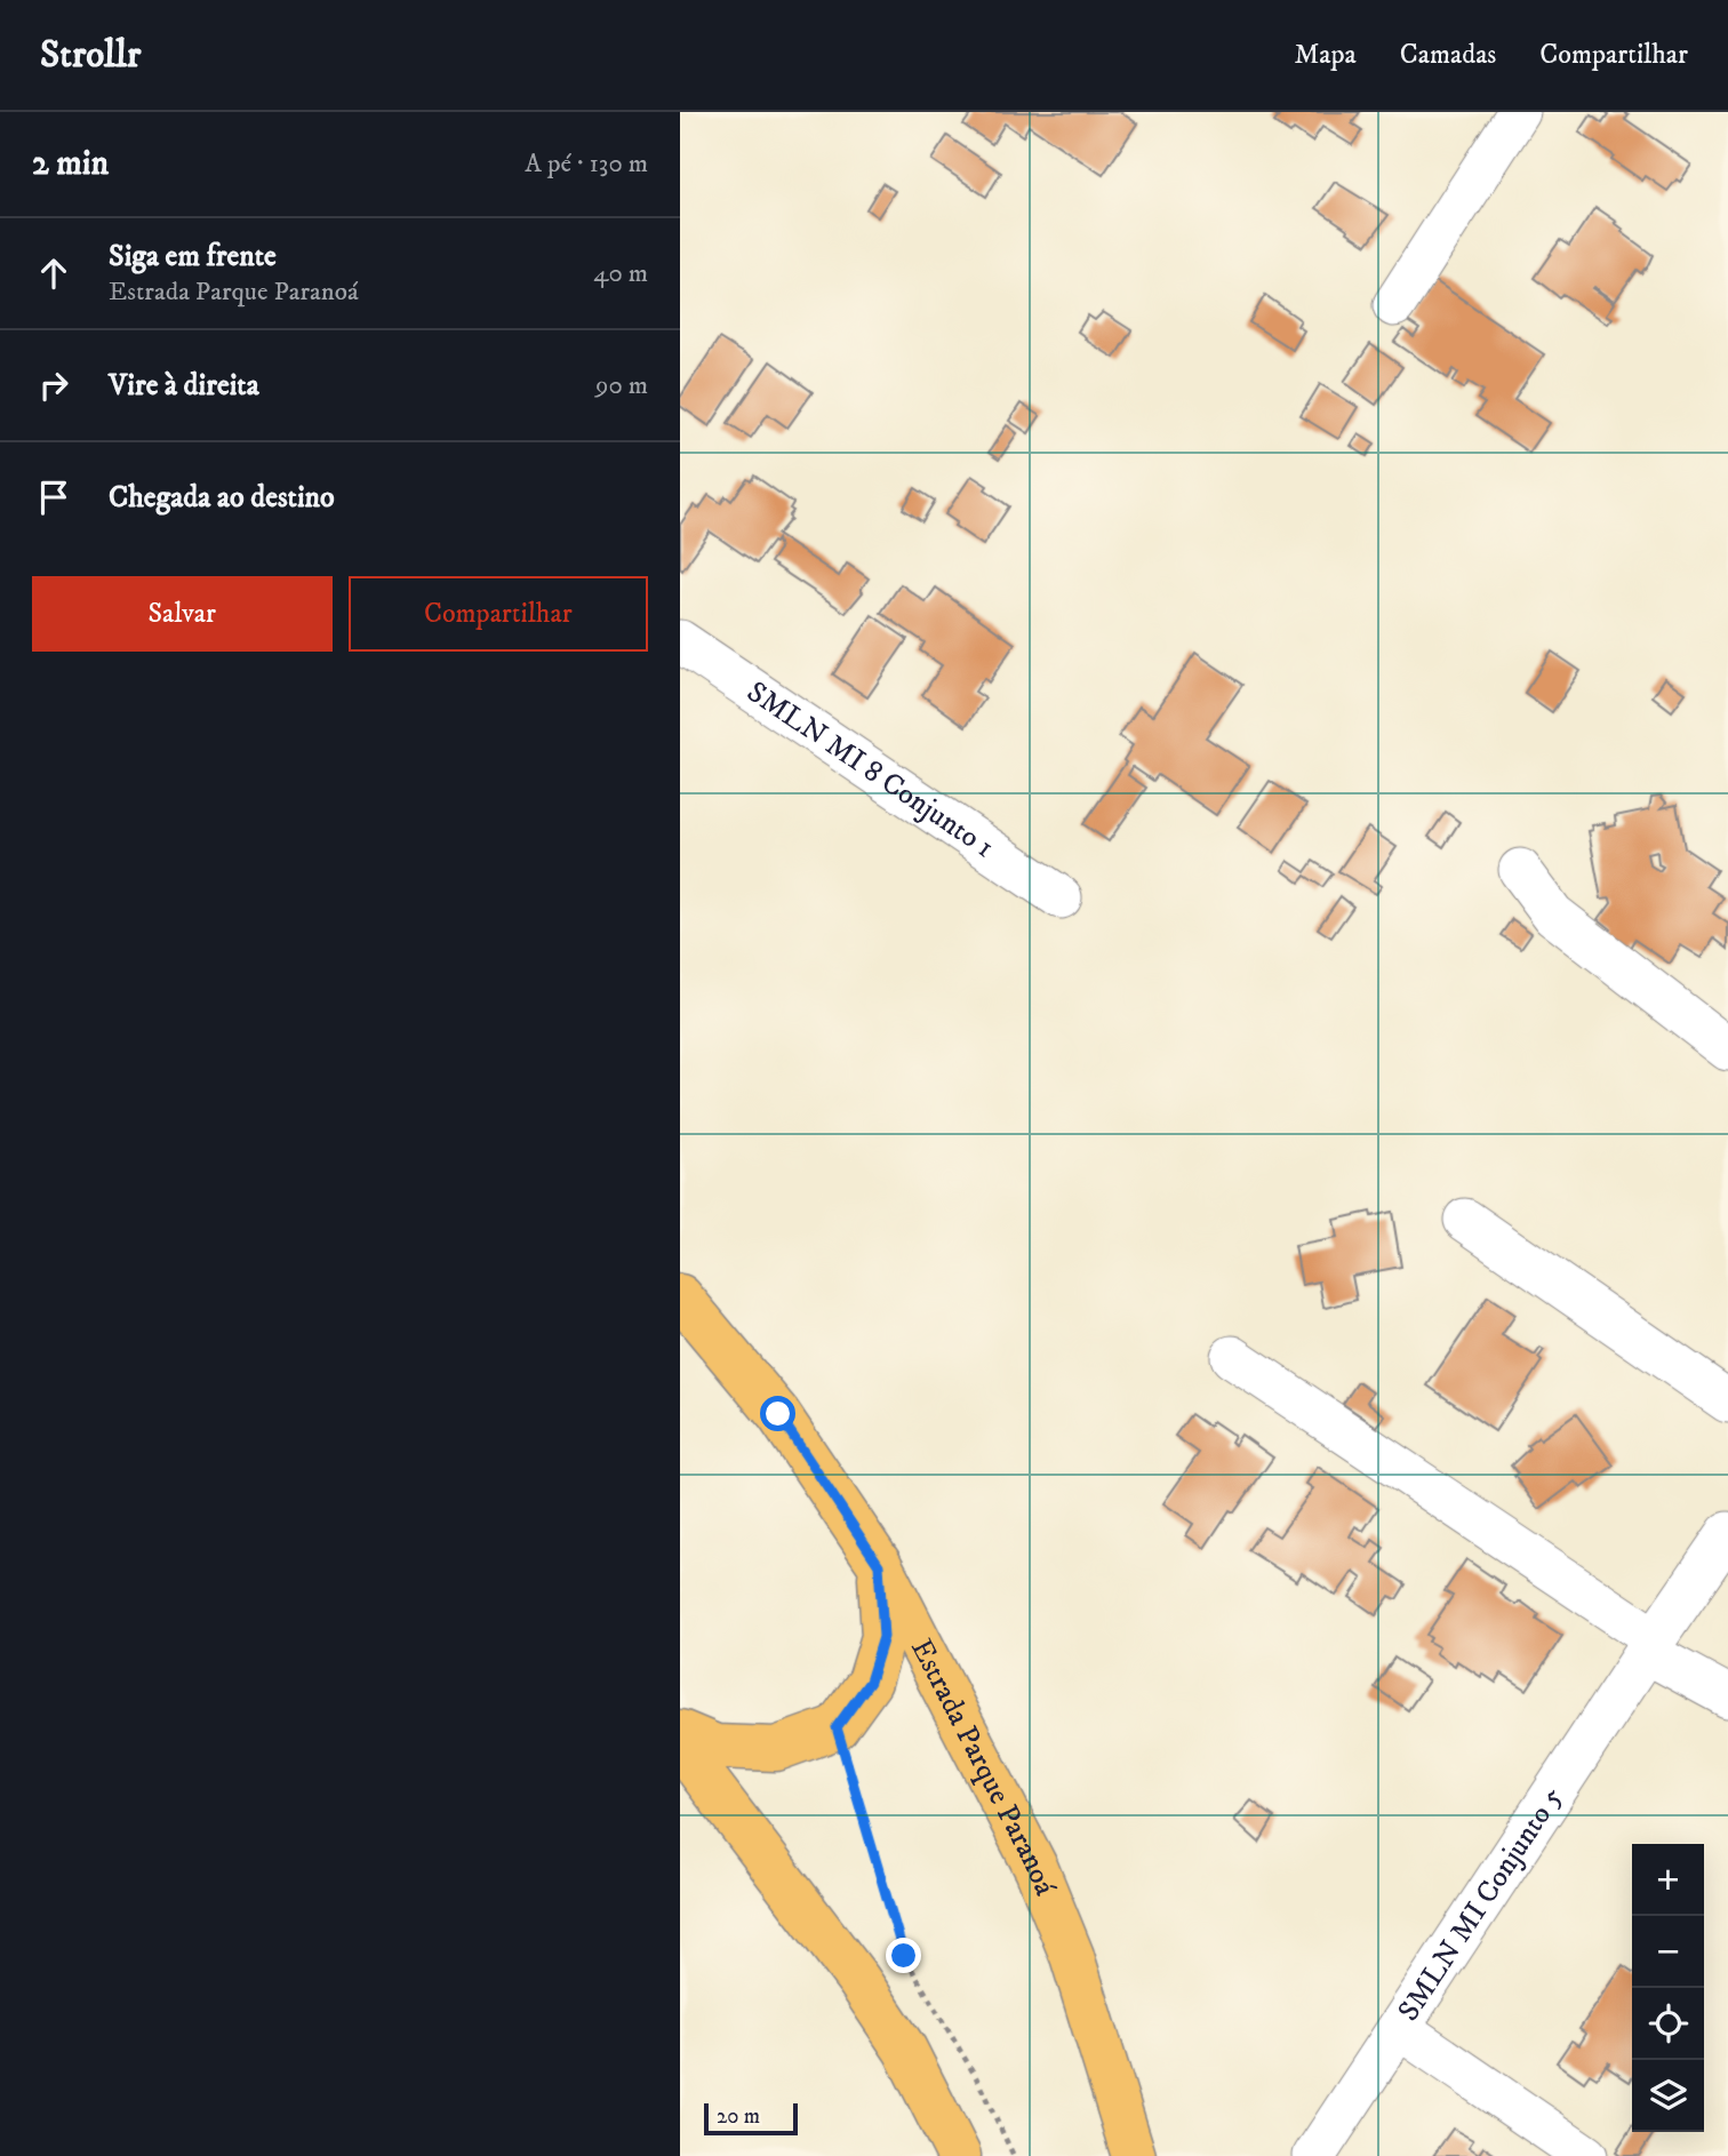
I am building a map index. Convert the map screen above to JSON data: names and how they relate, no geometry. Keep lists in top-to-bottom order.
{
  "streets": {
    "main road": ["Estrada Parque Paranoá"],
    "street": ["SMLN MI 8 Conjunto 1", "SMLN MI Conjunto 5"]
  },
  "scale_bar": "20 m",
  "page": {
    "header": "Strollr",
    "nav": ["Mapa", "Camadas", "Compartilhar"],
    "heading": ["2 min", "A pé · 130 m"],
    "list": [
      ["Siga em frente", "Estrada Parque Paranoá", "40 m"],
      ["Vire à direita", "90 m"],
      "Chegada ao destino"
    ],
    "buttons": ["Salvar", "Compartilhar"],
    "map_buttons": ["+", "−"],
    "scale": "20 m"
  }
}
